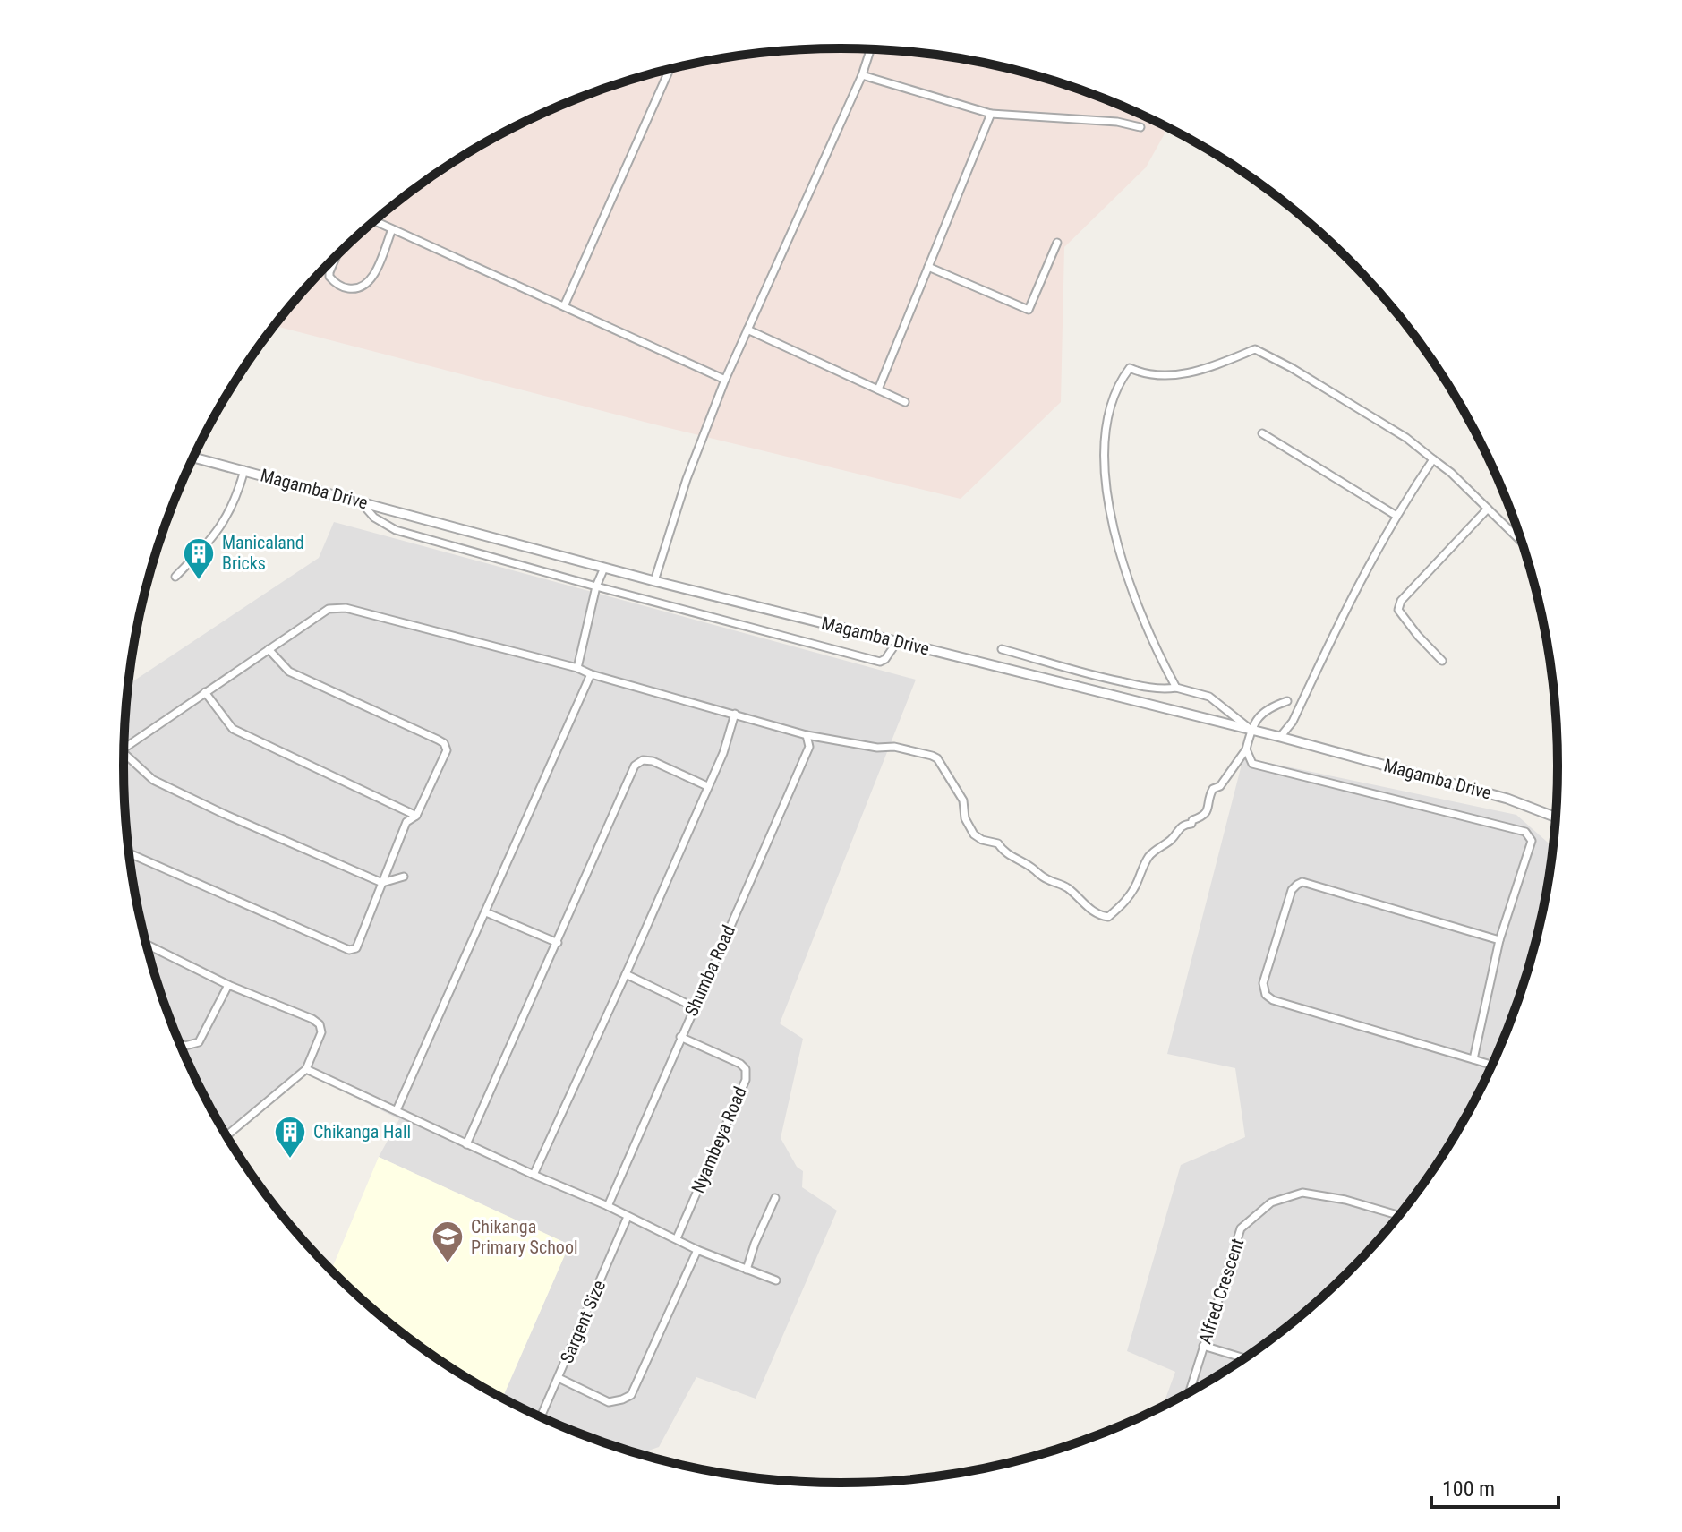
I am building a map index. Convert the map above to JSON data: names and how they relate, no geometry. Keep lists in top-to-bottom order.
{
  "streets": {
    "street": [
      "Magamba Drive",
      "Shumba Road",
      "Nyambeya Road",
      "Alfred Crescent",
      "Sargent Size"
    ]
  },
  "crossings": [
    ["Shumba Road", "Nyambeya Road"]
  ],
  "places": {
    "building": ["Manicaland Bricks", "Chikanga Hall"],
    "school or university": ["Chikanga Primary School"]
  },
  "scale_bar": "100 m"
}
